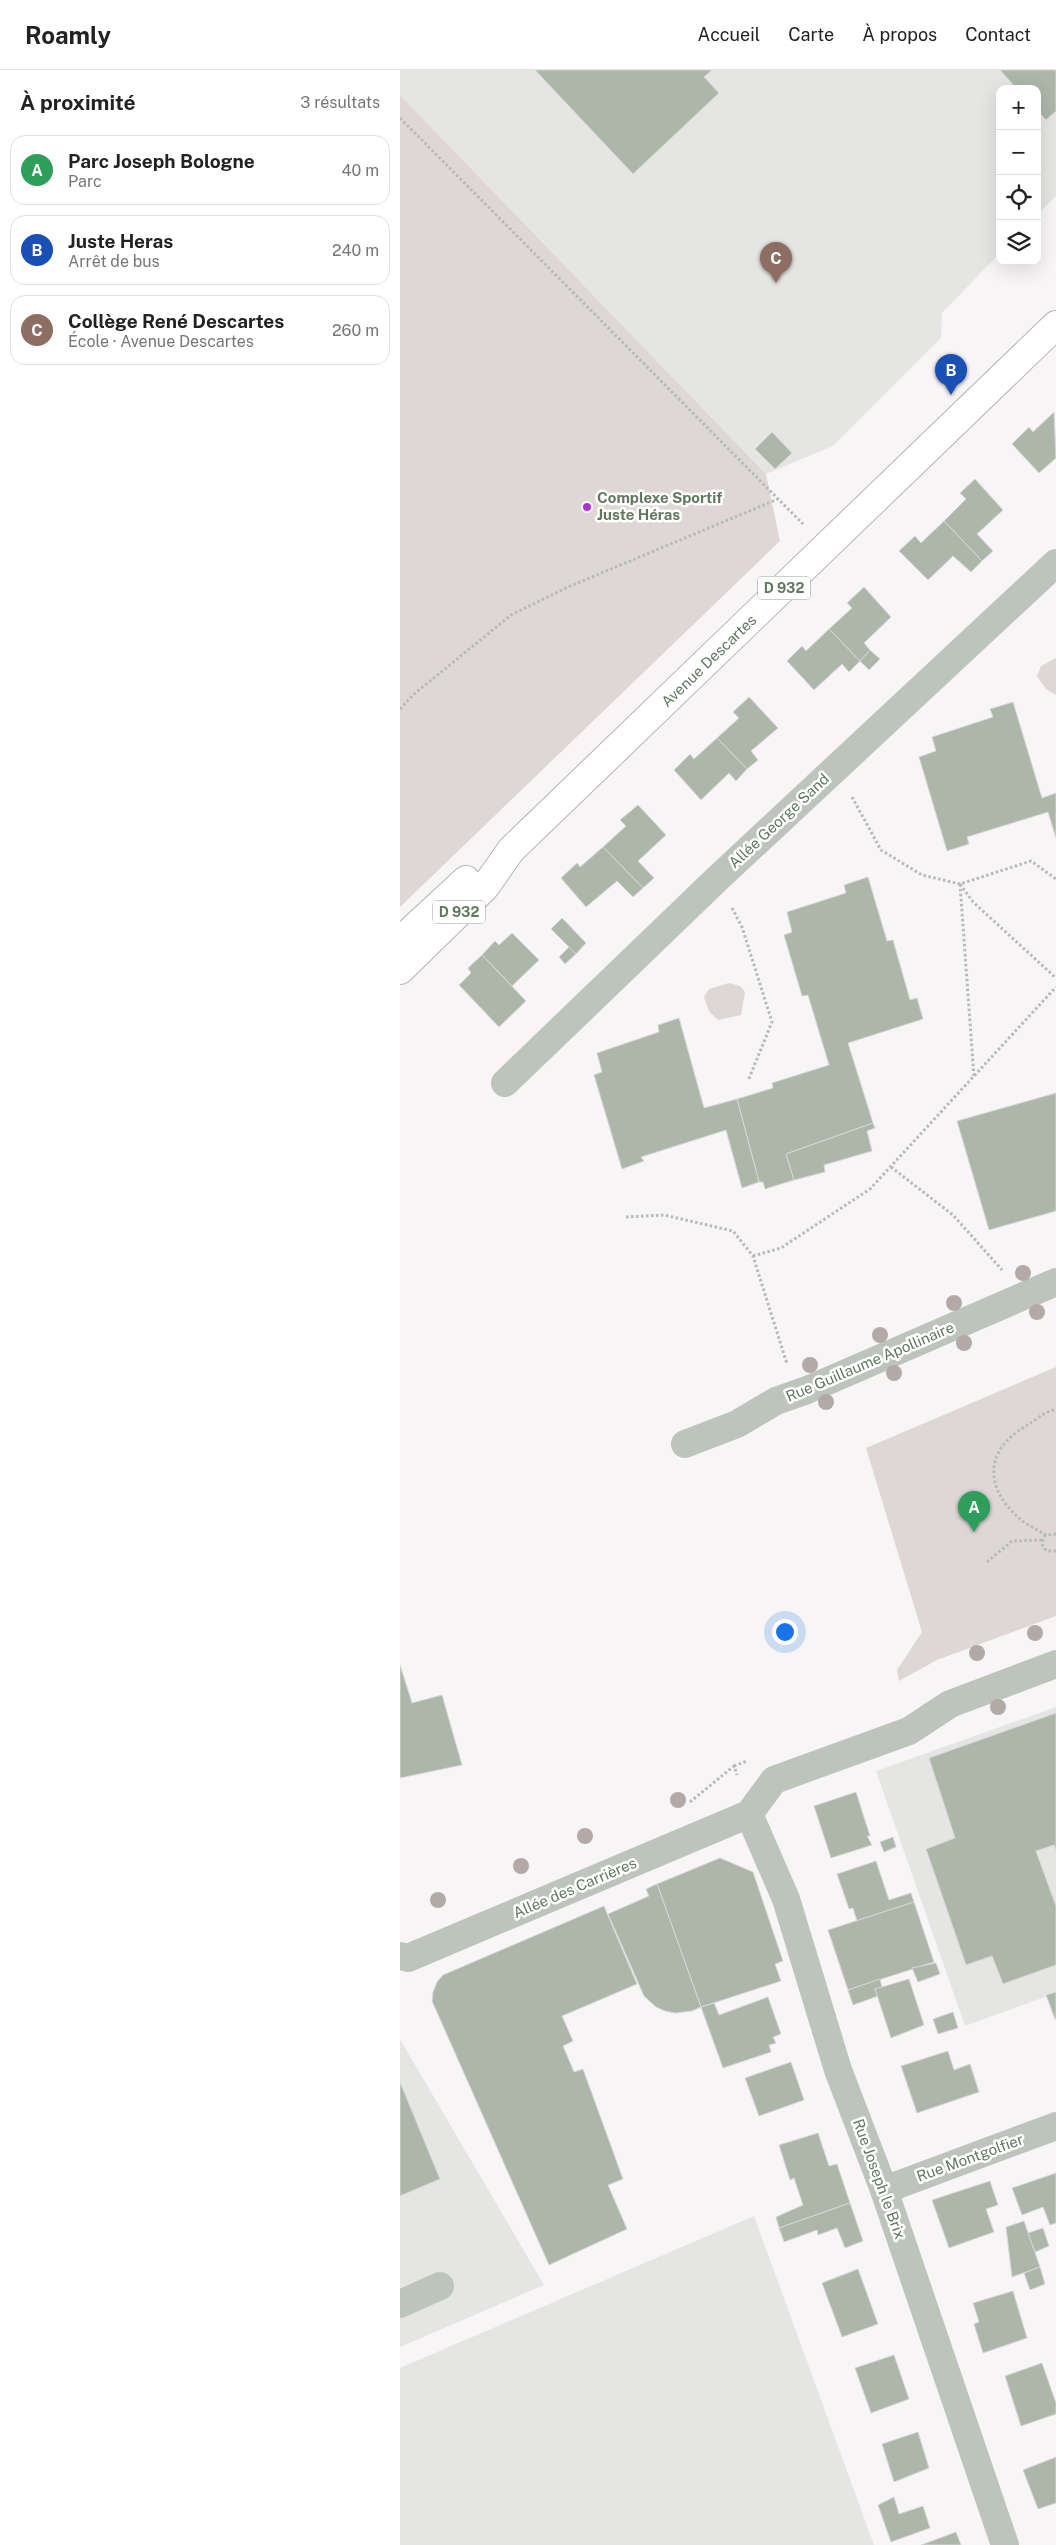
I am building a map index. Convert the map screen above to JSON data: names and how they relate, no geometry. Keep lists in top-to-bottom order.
{
  "streets": {
    "main road": ["D 932", "Avenue Descartes"],
    "street": [
      "Allée George Sand",
      "Rue Guillaume Apollinaire",
      "Allée des Carrières",
      "Rue Montgolfier",
      "Rue Joseph le Brix"
    ]
  },
  "crossings": [
    ["Allée des Carrières", "Rue Joseph le Brix"],
    ["Rue Montgolfier", "Rue Joseph le Brix"]
  ],
  "places": ["Complexe Sportif Juste Héras"],
  "page": {
    "header": "Roamly",
    "nav": [
      "Accueil",
      "Carte",
      "À propos",
      "Contact"
    ],
    "heading": ["À proximité", "3 résultats"],
    "map_buttons": ["+", "−"],
    "list": [
      {
        "mark": "A",
        "name": "Parc Joseph Bologne",
        "note": "Parc",
        "value": "40 m"
      },
      {
        "mark": "B",
        "name": "Juste Heras",
        "note": "Arrêt de bus",
        "value": "240 m"
      },
      {
        "mark": "C",
        "name": "Collège René Descartes",
        "note": "École · Avenue Descartes",
        "value": "260 m"
      }
    ],
    "pins": ["C", "B", "A"]
  }
}
